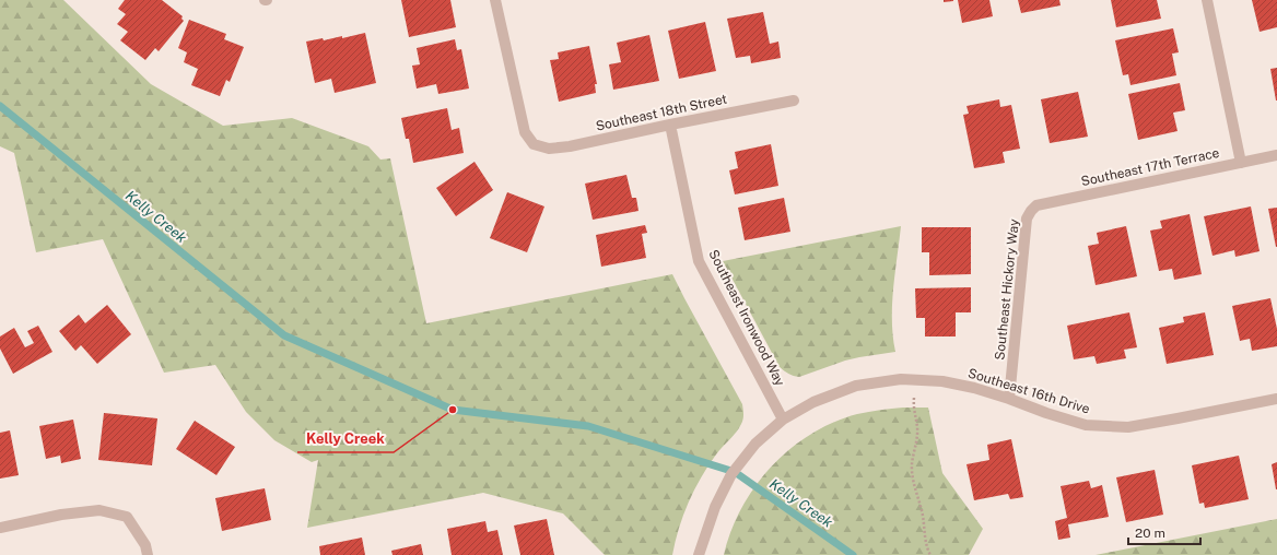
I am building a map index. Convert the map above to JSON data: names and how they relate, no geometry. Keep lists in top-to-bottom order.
{
  "streets": {
    "street": [
      "Southeast 18th Street",
      "Southeast 17th Terrace",
      "Southeast Hickory Way",
      "Southeast Ironwood Way",
      "Southeast 16th Drive"
    ]
  },
  "crossings": [
    ["Southeast 18th Street", "Southeast Ironwood Way"],
    ["Southeast 17th Terrace", "Southeast Hickory Way"],
    ["Southeast Hickory Way", "Southeast 16th Drive"],
    ["Southeast Ironwood Way", "Southeast 16th Drive"]
  ],
  "water": ["Kelly Creek"],
  "places": ["Kelly Creek"],
  "scale_bar": "20 m"
}
